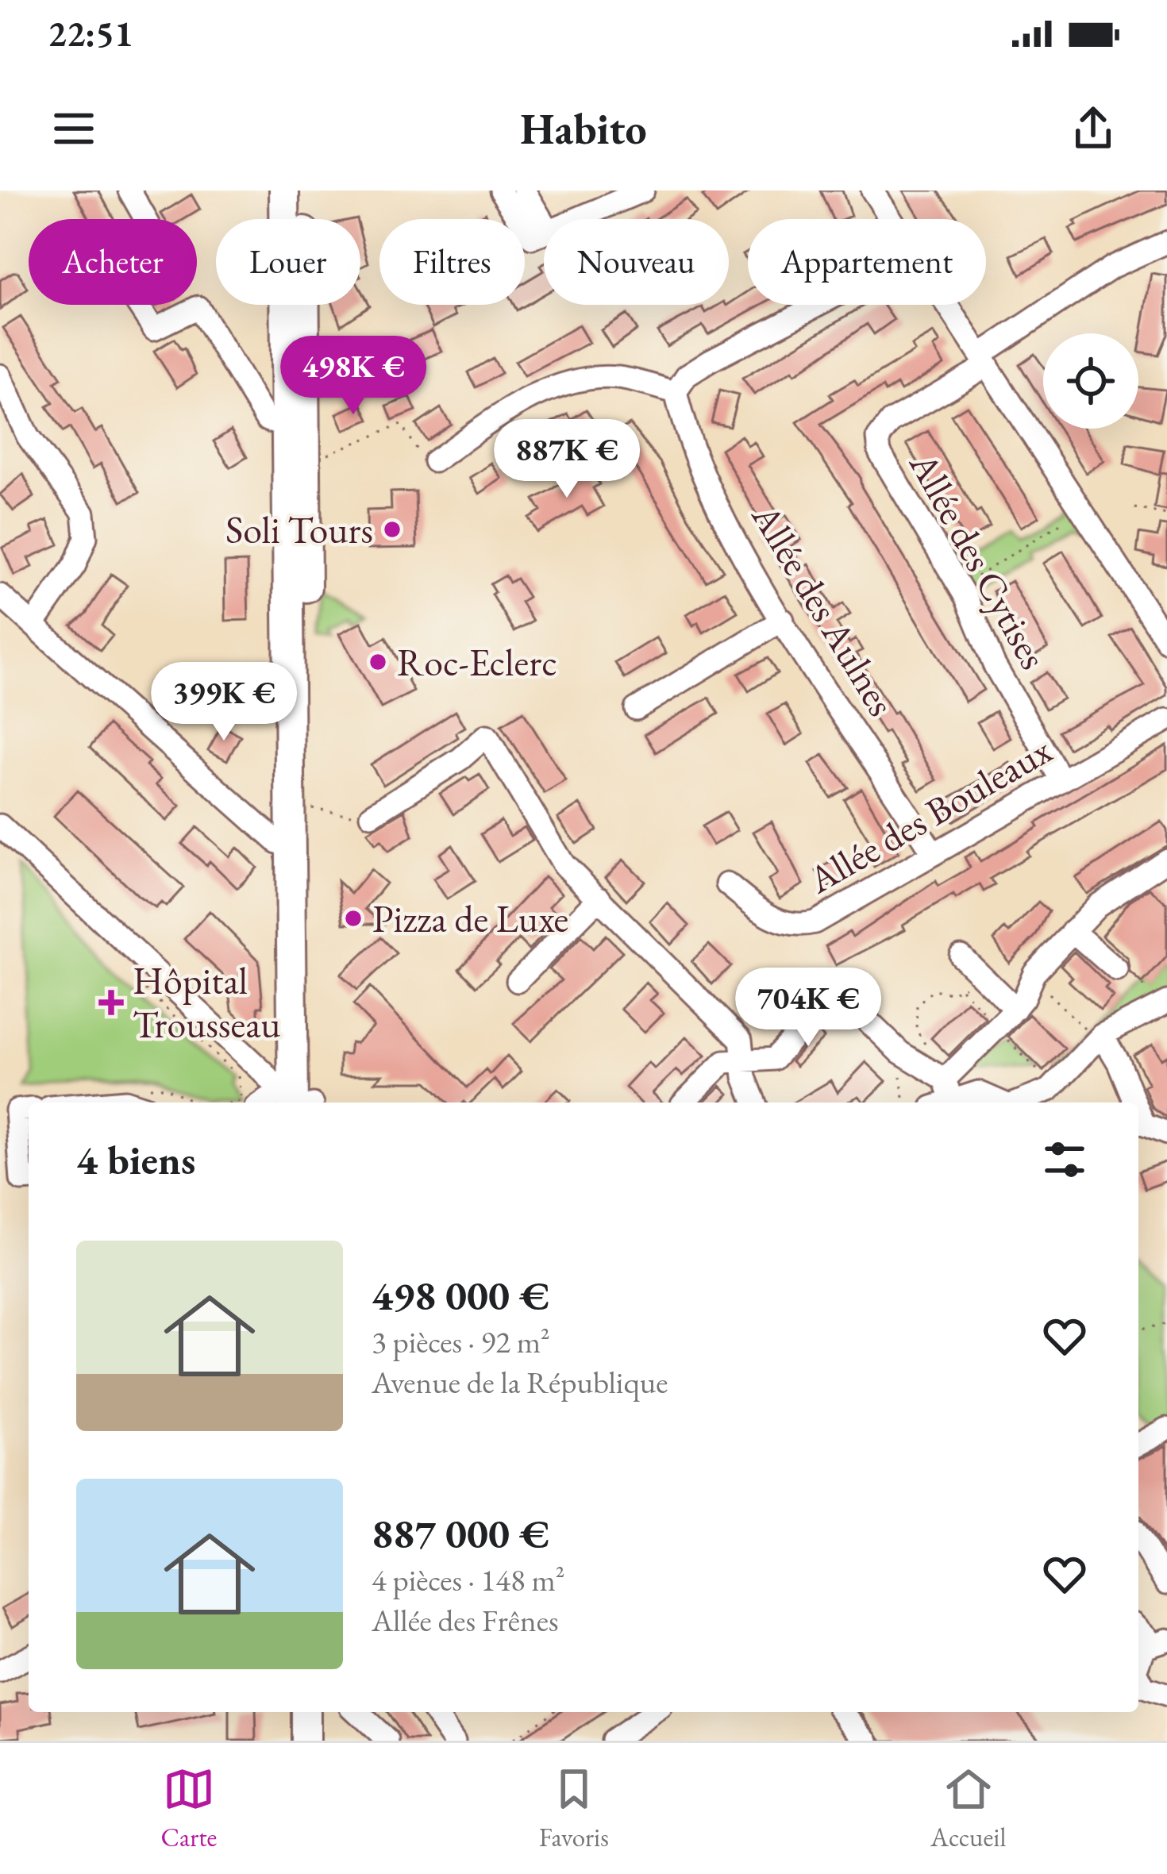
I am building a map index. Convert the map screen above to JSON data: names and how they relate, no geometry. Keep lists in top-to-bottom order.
{
  "streets": {
    "street": ["Allée des Cytises", "Allée des Aulnes", "Allée des Bouleaux"]
  },
  "crossings": [
    ["Allée des Cytises", "Allée des Bouleaux"],
    ["Allée des Aulnes", "Allée des Bouleaux"]
  ],
  "places": {
    "other": ["Soli Tours", "Roc-Eclerc", "Pizza de Luxe"],
    "health": ["Hôpital Trousseau"]
  },
  "page": {
    "status": "22:51",
    "header": "Habito",
    "chip": [
      "Acheter",
      "Louer",
      "Filtres",
      "Nouveau",
      "Appartement"
    ],
    "price": [
      "498K €",
      "887K €",
      "399K €",
      "704K €"
    ],
    "heading": "4 biens",
    "list": [
      {
        "name": "498 000 €",
        "note": "3 pièces · 92 m² · Avenue de la République"
      },
      {
        "name": "887 000 €",
        "note": "4 pièces · 148 m² · Allée des Frênes"
      }
    ],
    "tabs": ["Carte", "Favoris", "Accueil"]
  }
}
